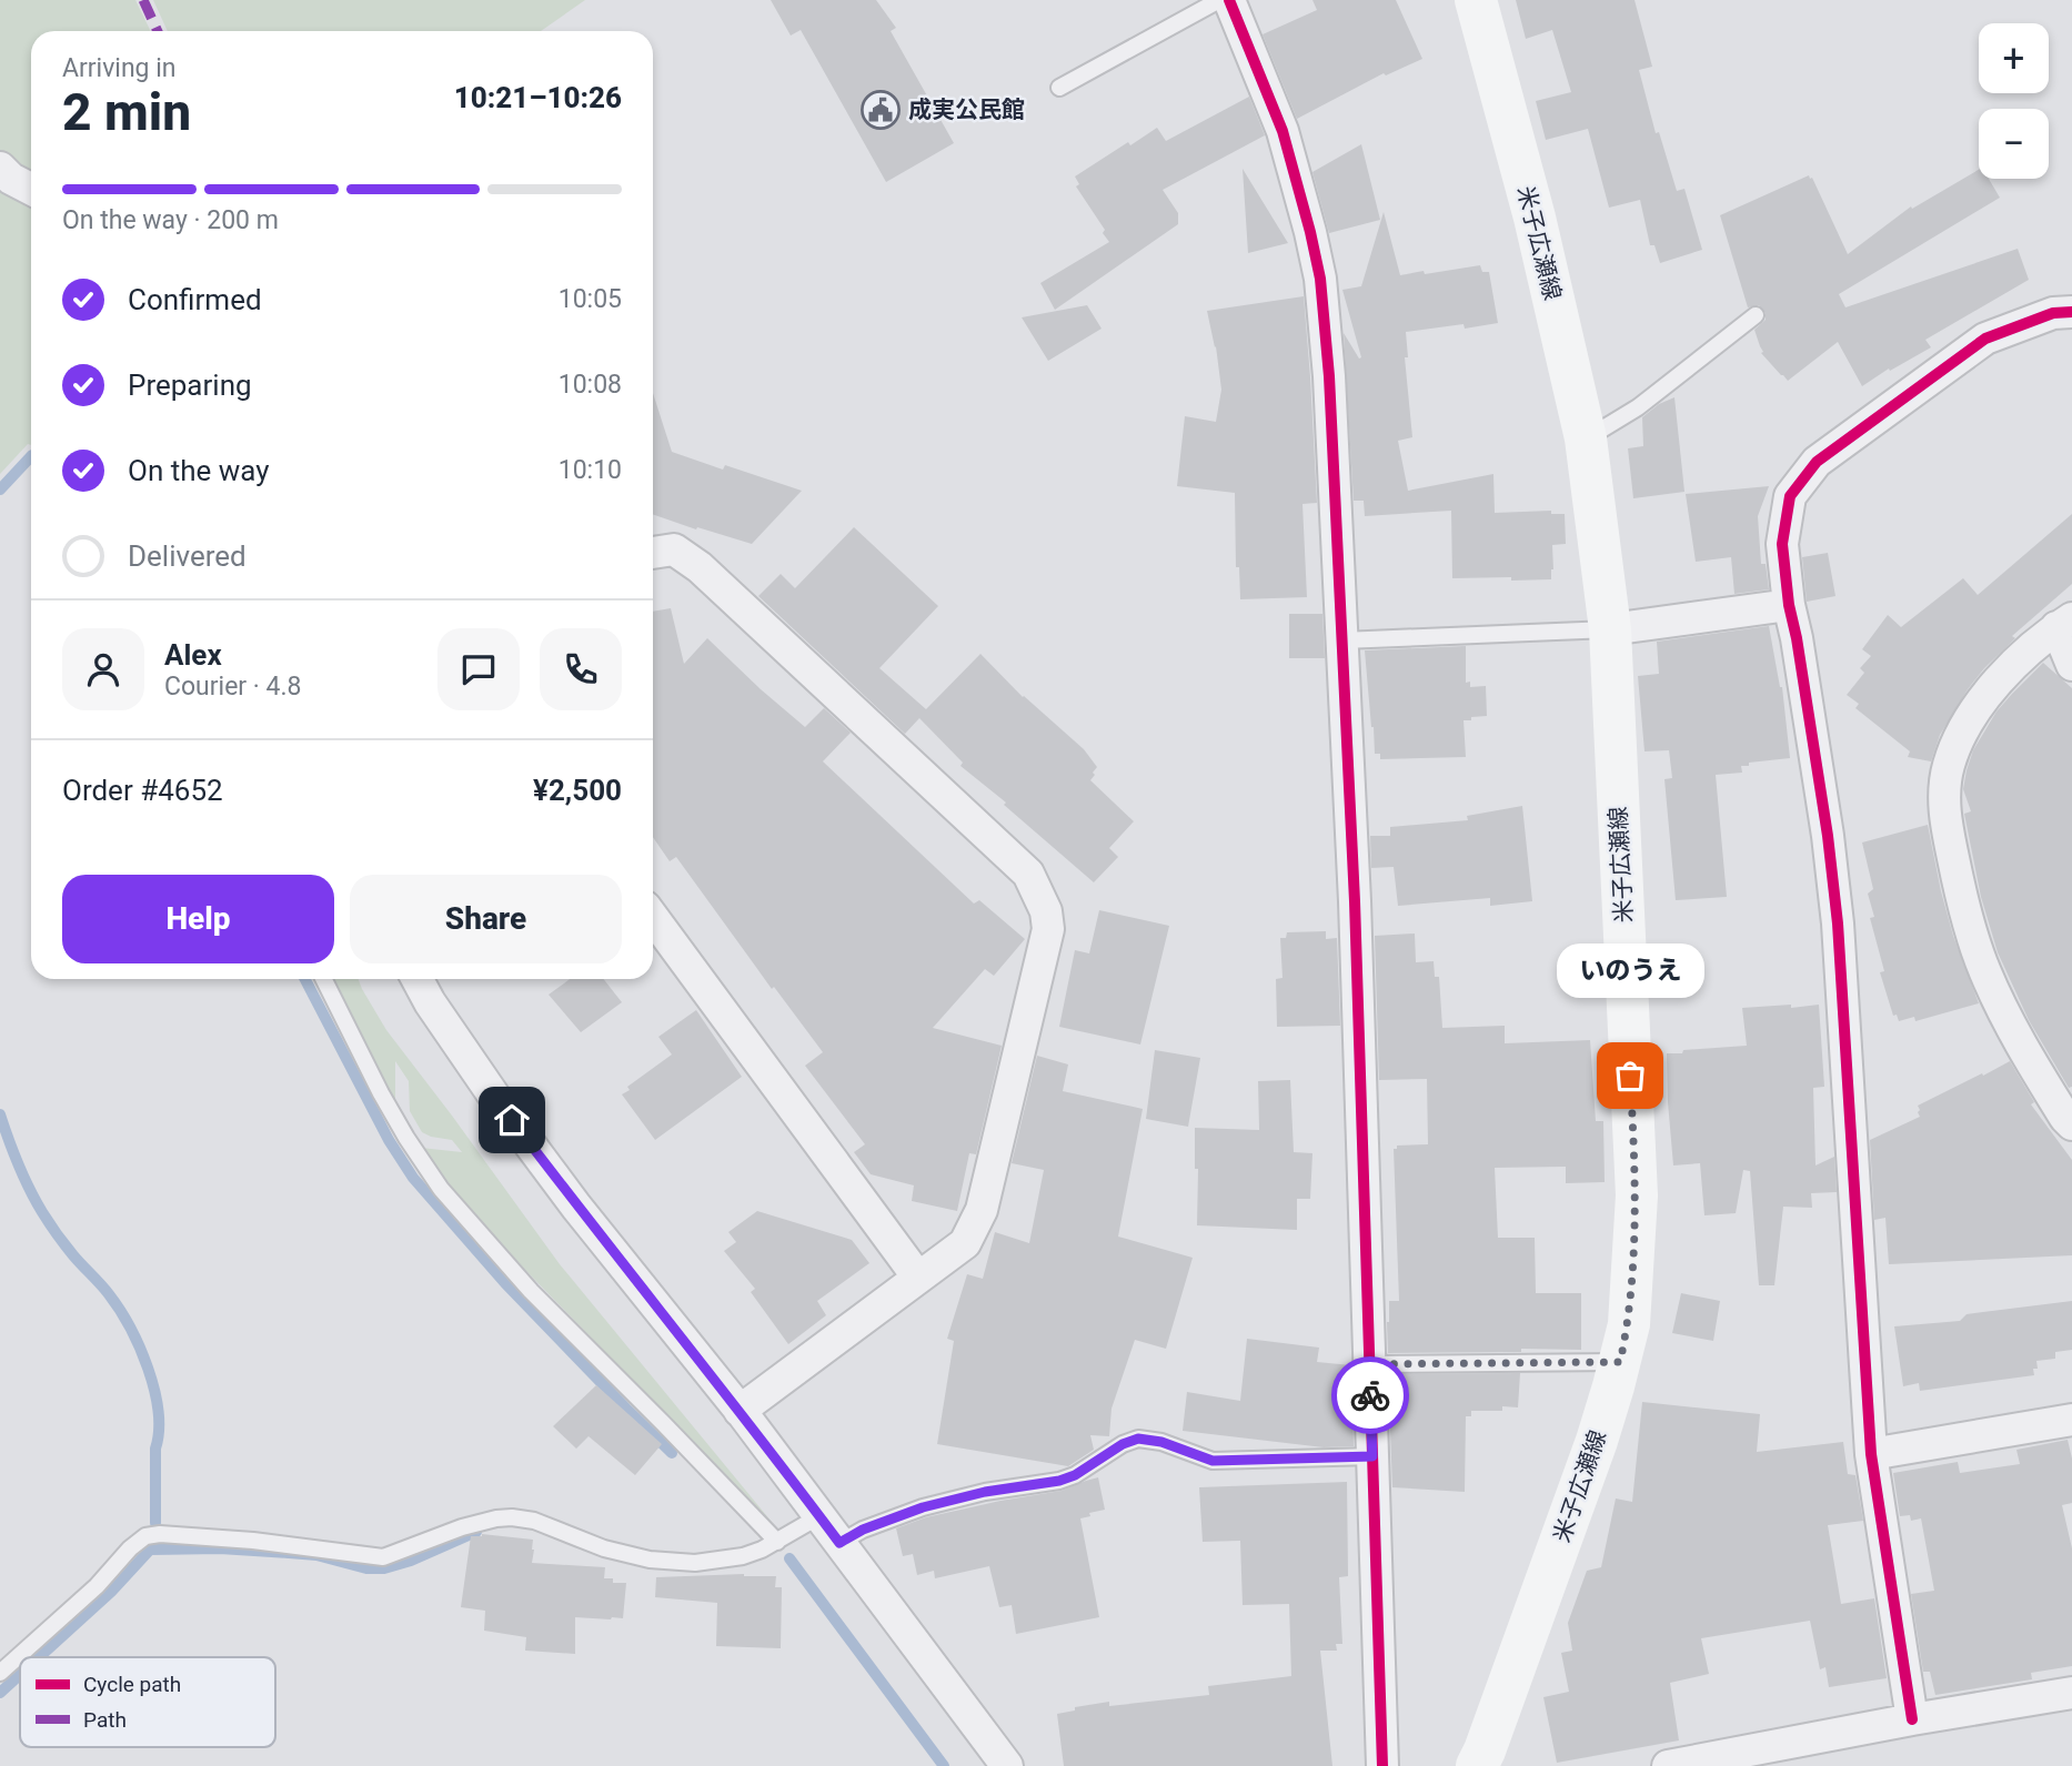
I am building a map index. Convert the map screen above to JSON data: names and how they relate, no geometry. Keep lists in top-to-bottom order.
{
  "streets": {
    "main road": ["米子広瀬線"]
  },
  "places": {
    "public building": ["成実公民館"],
    "other": ["いのうえ"]
  },
  "legend": ["Cycle path", "Path"],
  "page": {
    "map_buttons": ["+", "−"],
    "heading": ["2 min", "Arriving in", "10:21–10:26"],
    "panel": [
      "Alex",
      "Courier · 4.8",
      "Order #4652",
      "¥2,500"
    ],
    "bar": "On the way · 200 m",
    "list": [
      ["Confirmed", "10:05"],
      ["Preparing", "10:08"],
      ["On the way", "10:10"],
      "Delivered"
    ],
    "buttons": ["Help", "Share"],
    "bubble": "いのうえ"
  }
}
